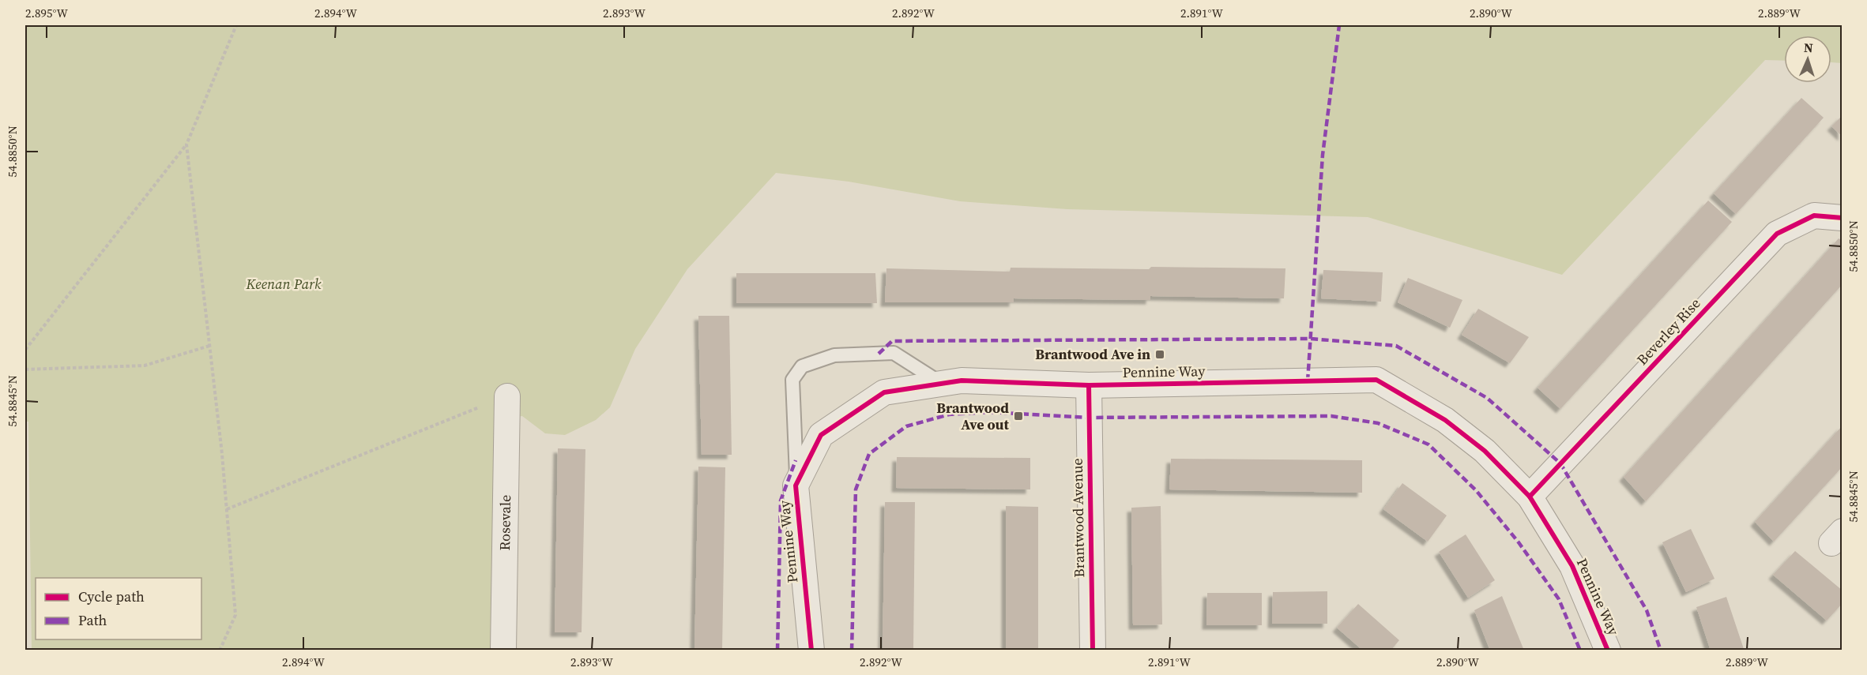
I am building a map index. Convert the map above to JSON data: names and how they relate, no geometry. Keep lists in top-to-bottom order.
{
  "streets": {
    "street": [
      "Beverley Rise",
      "Pennine Way",
      "Brantwood Avenue",
      "Rosevale"
    ]
  },
  "crossings": [
    ["Beverley Rise", "Pennine Way"],
    ["Pennine Way", "Brantwood Avenue"]
  ],
  "parks": ["Keenan Park"],
  "places": {
    "transit": ["Brantwood Ave in", "Brantwood Ave out"]
  },
  "legend": ["Cycle path", "Path"],
  "north": "top",
  "coordinates": [
    "2.895°W",
    "2.894°W",
    "2.893°W",
    "2.892°W",
    "2.891°W",
    "2.890°W",
    "2.889°W",
    "54.8850°N",
    "54.8845°N"
  ]
}
